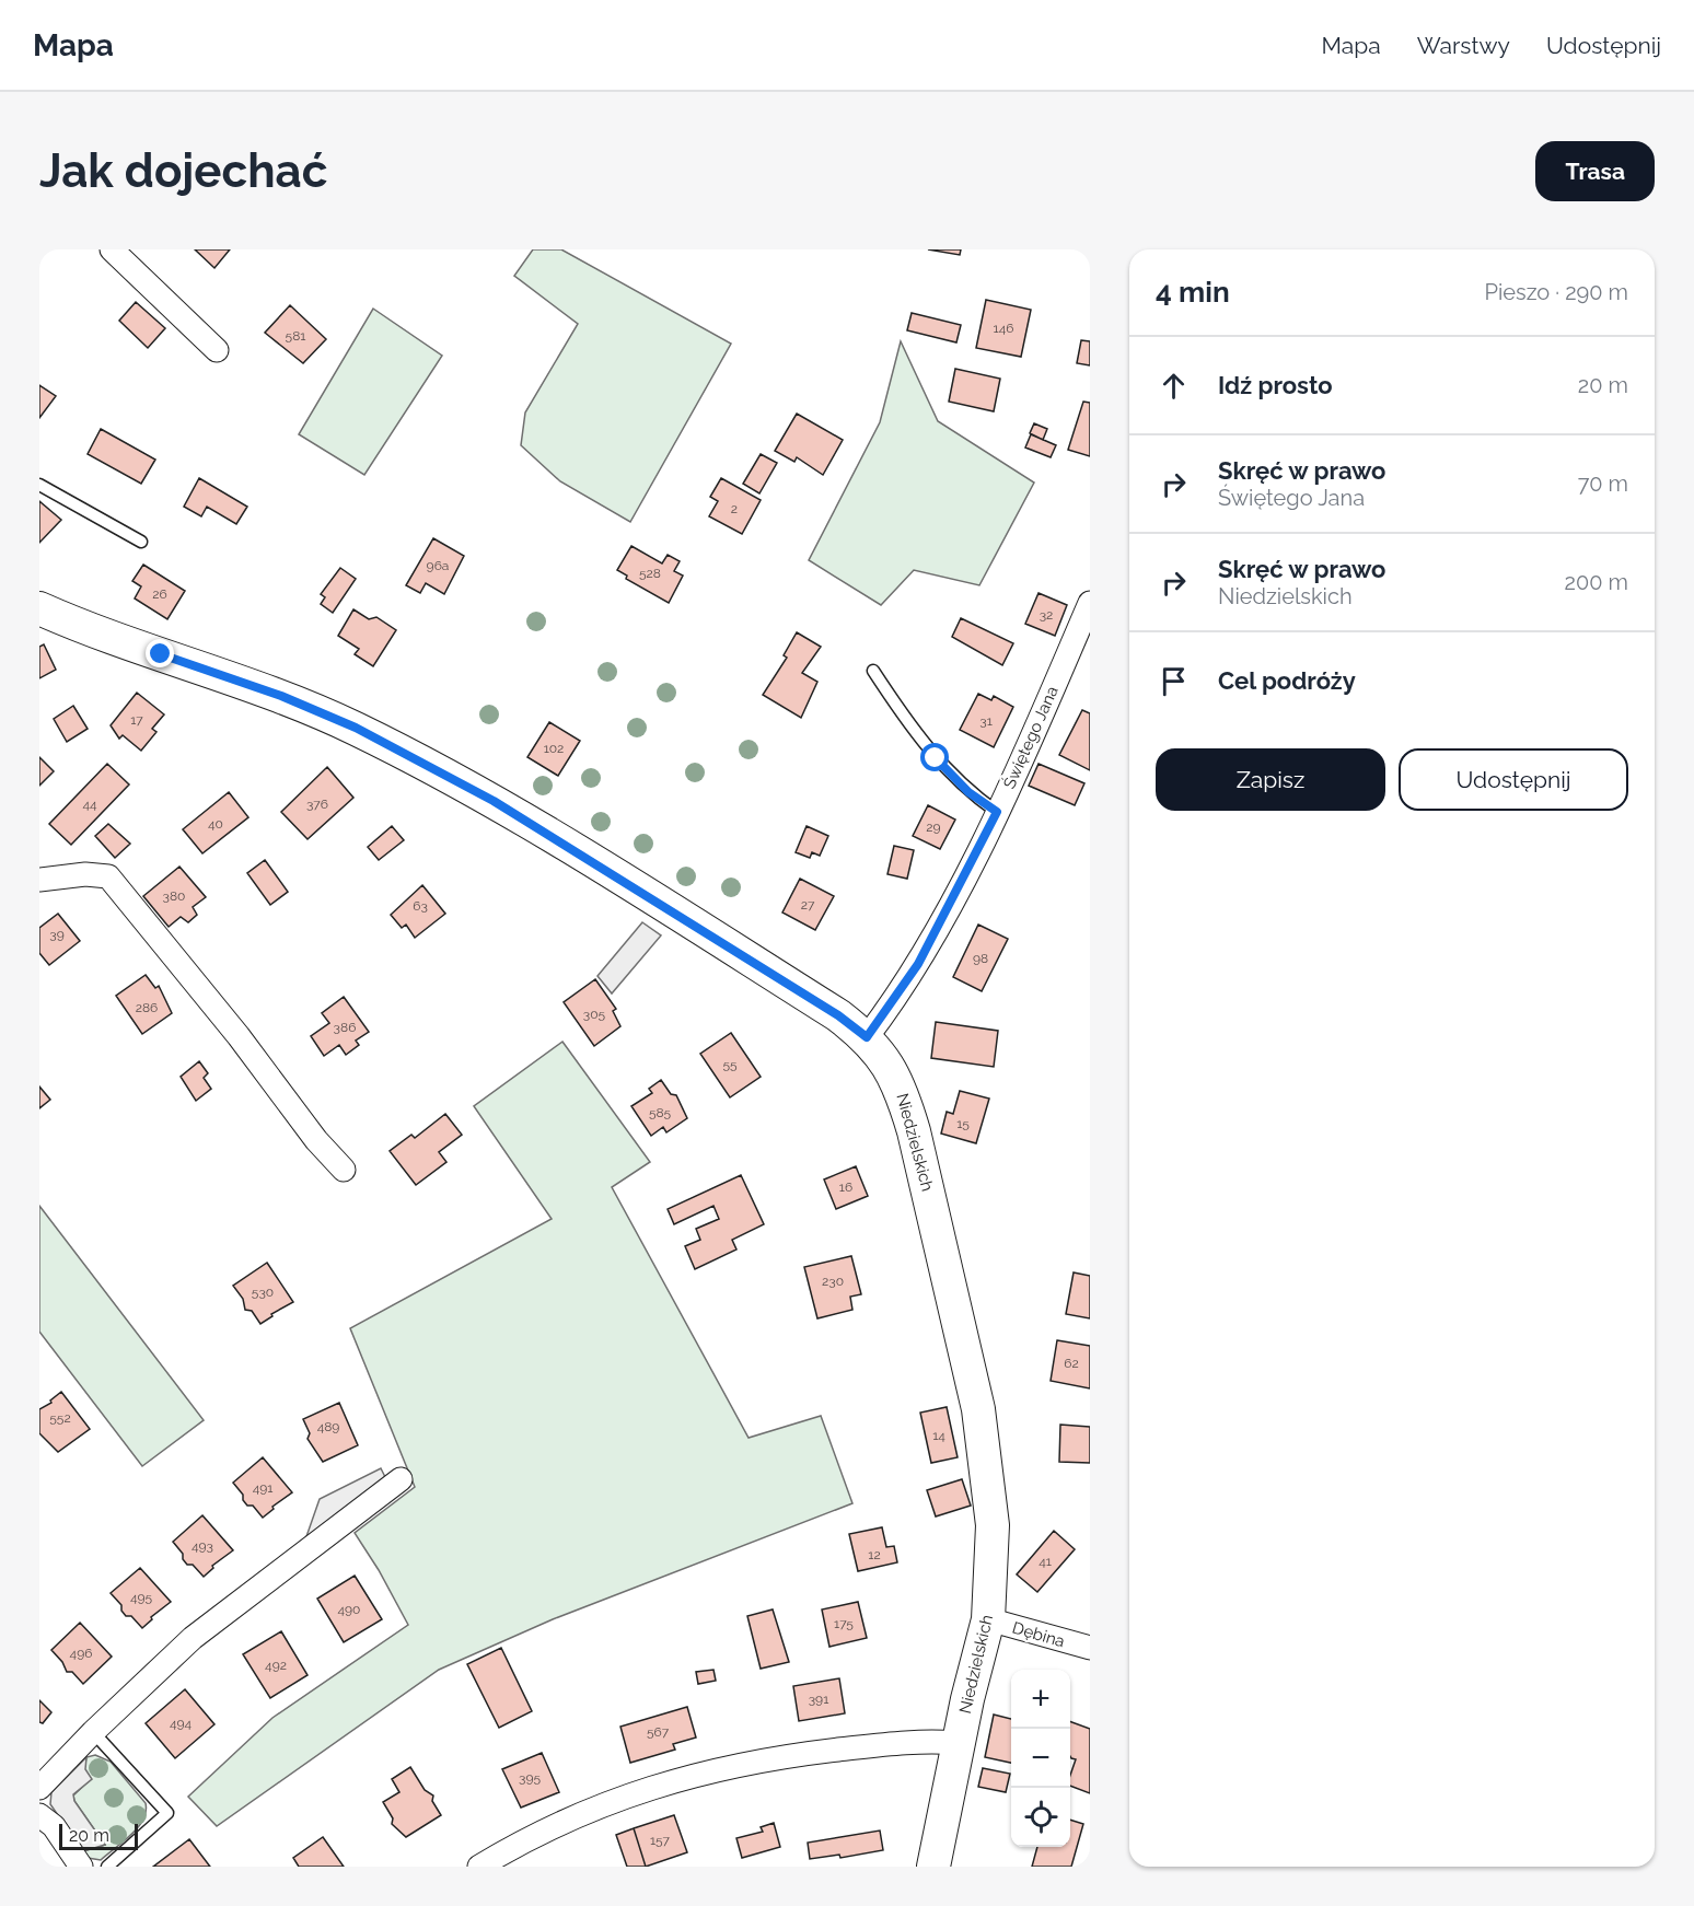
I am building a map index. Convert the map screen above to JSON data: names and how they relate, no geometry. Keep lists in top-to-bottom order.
{
  "streets": {
    "street": ["Świętego Jana", "Niedzielskich", "Dębina"]
  },
  "crossings": [
    ["Świętego Jana", "Niedzielskich"],
    ["Niedzielskich", "Dębina"]
  ],
  "house_numbers": [
    "146",
    "581",
    "2",
    "96a",
    "528",
    "26",
    "32",
    "17",
    "31",
    "102",
    "44",
    "376",
    "40",
    "29",
    "380",
    "27",
    "63",
    "39",
    "98",
    "286",
    "305",
    "386",
    "55",
    "585",
    "15",
    "16",
    "230",
    "530",
    "62",
    "552",
    "489",
    "14",
    "491",
    "493",
    "12",
    "41",
    "495",
    "490",
    "175",
    "496",
    "492",
    "391",
    "494",
    "567",
    "395",
    "157"
  ],
  "scale_bar": "20 m",
  "page": {
    "header": "Mapa",
    "nav": ["Mapa", "Warstwy", "Udostępnij"],
    "buttons": [
      "Trasa",
      ["Zapisz", "Udostępnij"]
    ],
    "title": "Jak dojechać",
    "heading": ["4 min", "Pieszo · 290 m"],
    "list": [
      ["Idź prosto", "20 m"],
      ["Skręć w prawo", "Świętego Jana", "70 m"],
      ["Skręć w prawo", "Niedzielskich", "200 m"],
      "Cel podróży"
    ],
    "map_buttons": ["+", "−"],
    "scale": "20 m"
  }
}
